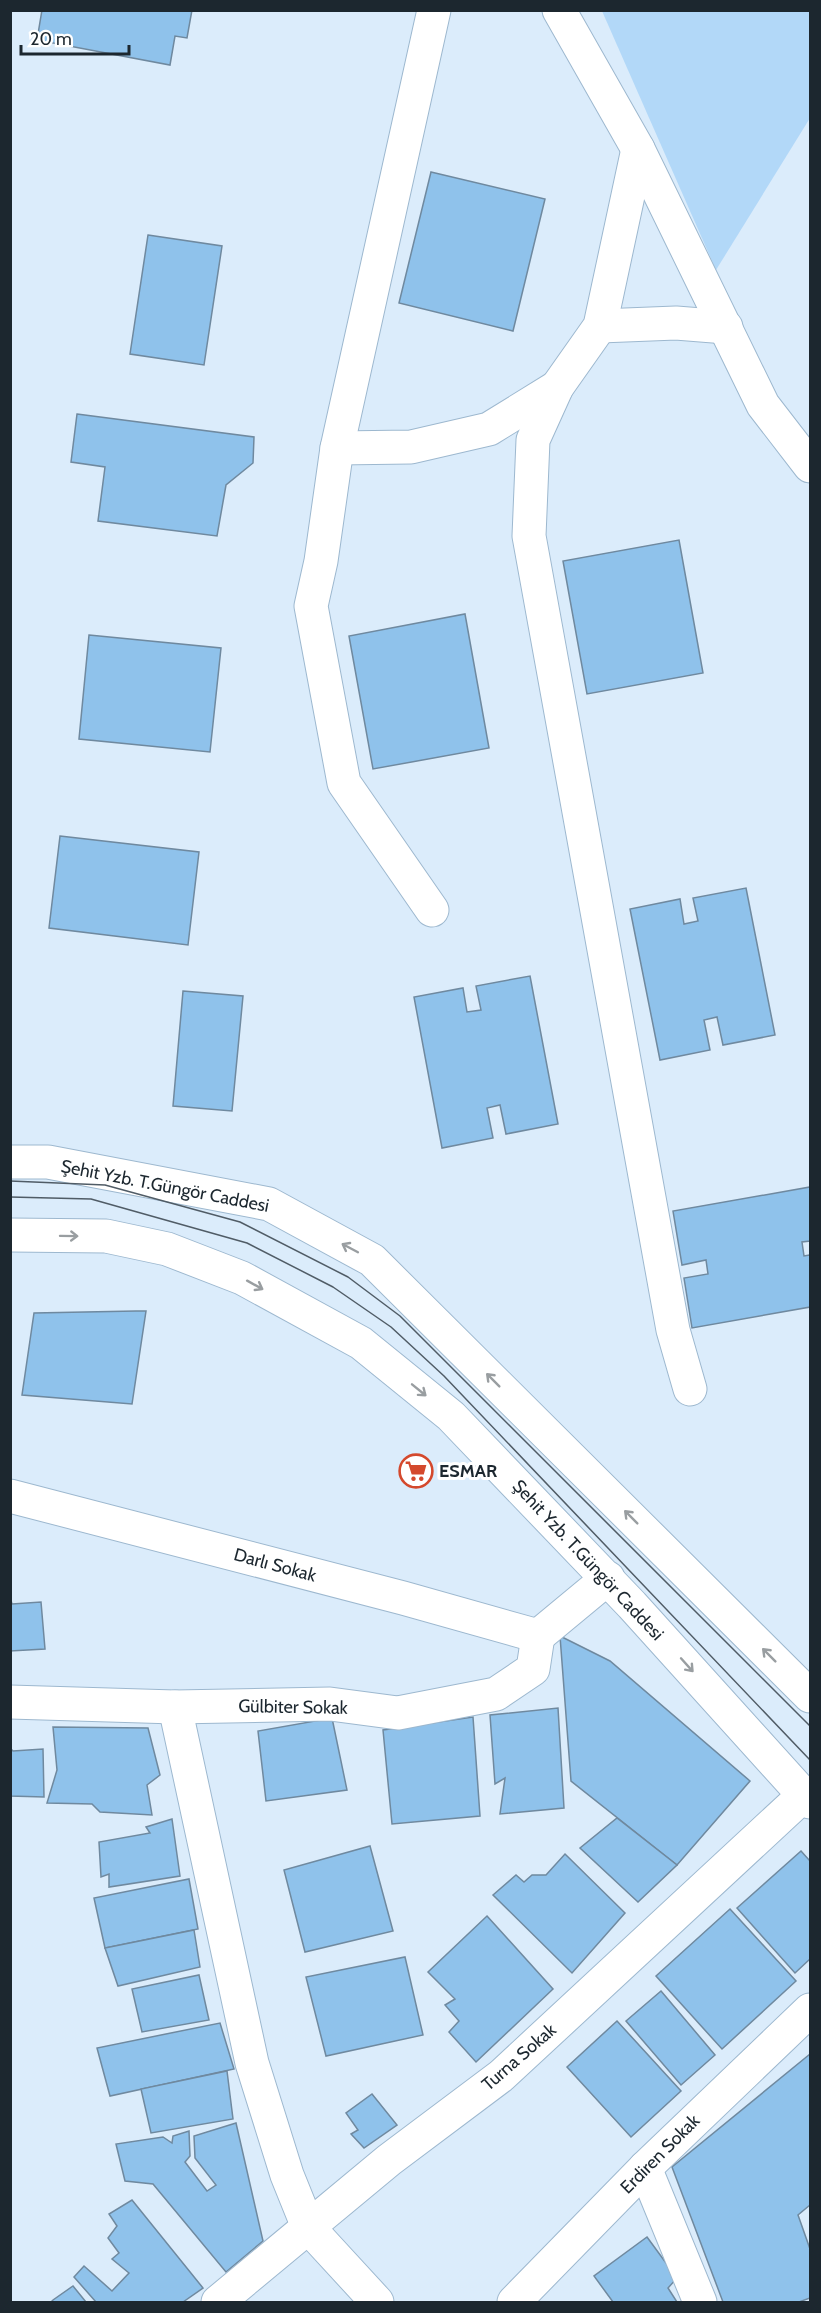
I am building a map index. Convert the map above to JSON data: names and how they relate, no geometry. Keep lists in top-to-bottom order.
{
  "streets": {
    "street": [
      "Şehit Yzb. T.Güngör Caddesi",
      "Darlı Sokak",
      "Gülbiter Sokak",
      "Turna Sokak",
      "Erdiren Sokak"
    ]
  },
  "crossings": [
    ["Şehit Yzb. T.Güngör Caddesi", "Turna Sokak"],
    ["Darlı Sokak", "Gülbiter Sokak"]
  ],
  "places": {
    "supermarket": ["ESMAR"]
  },
  "scale_bar": "20 m"
}
